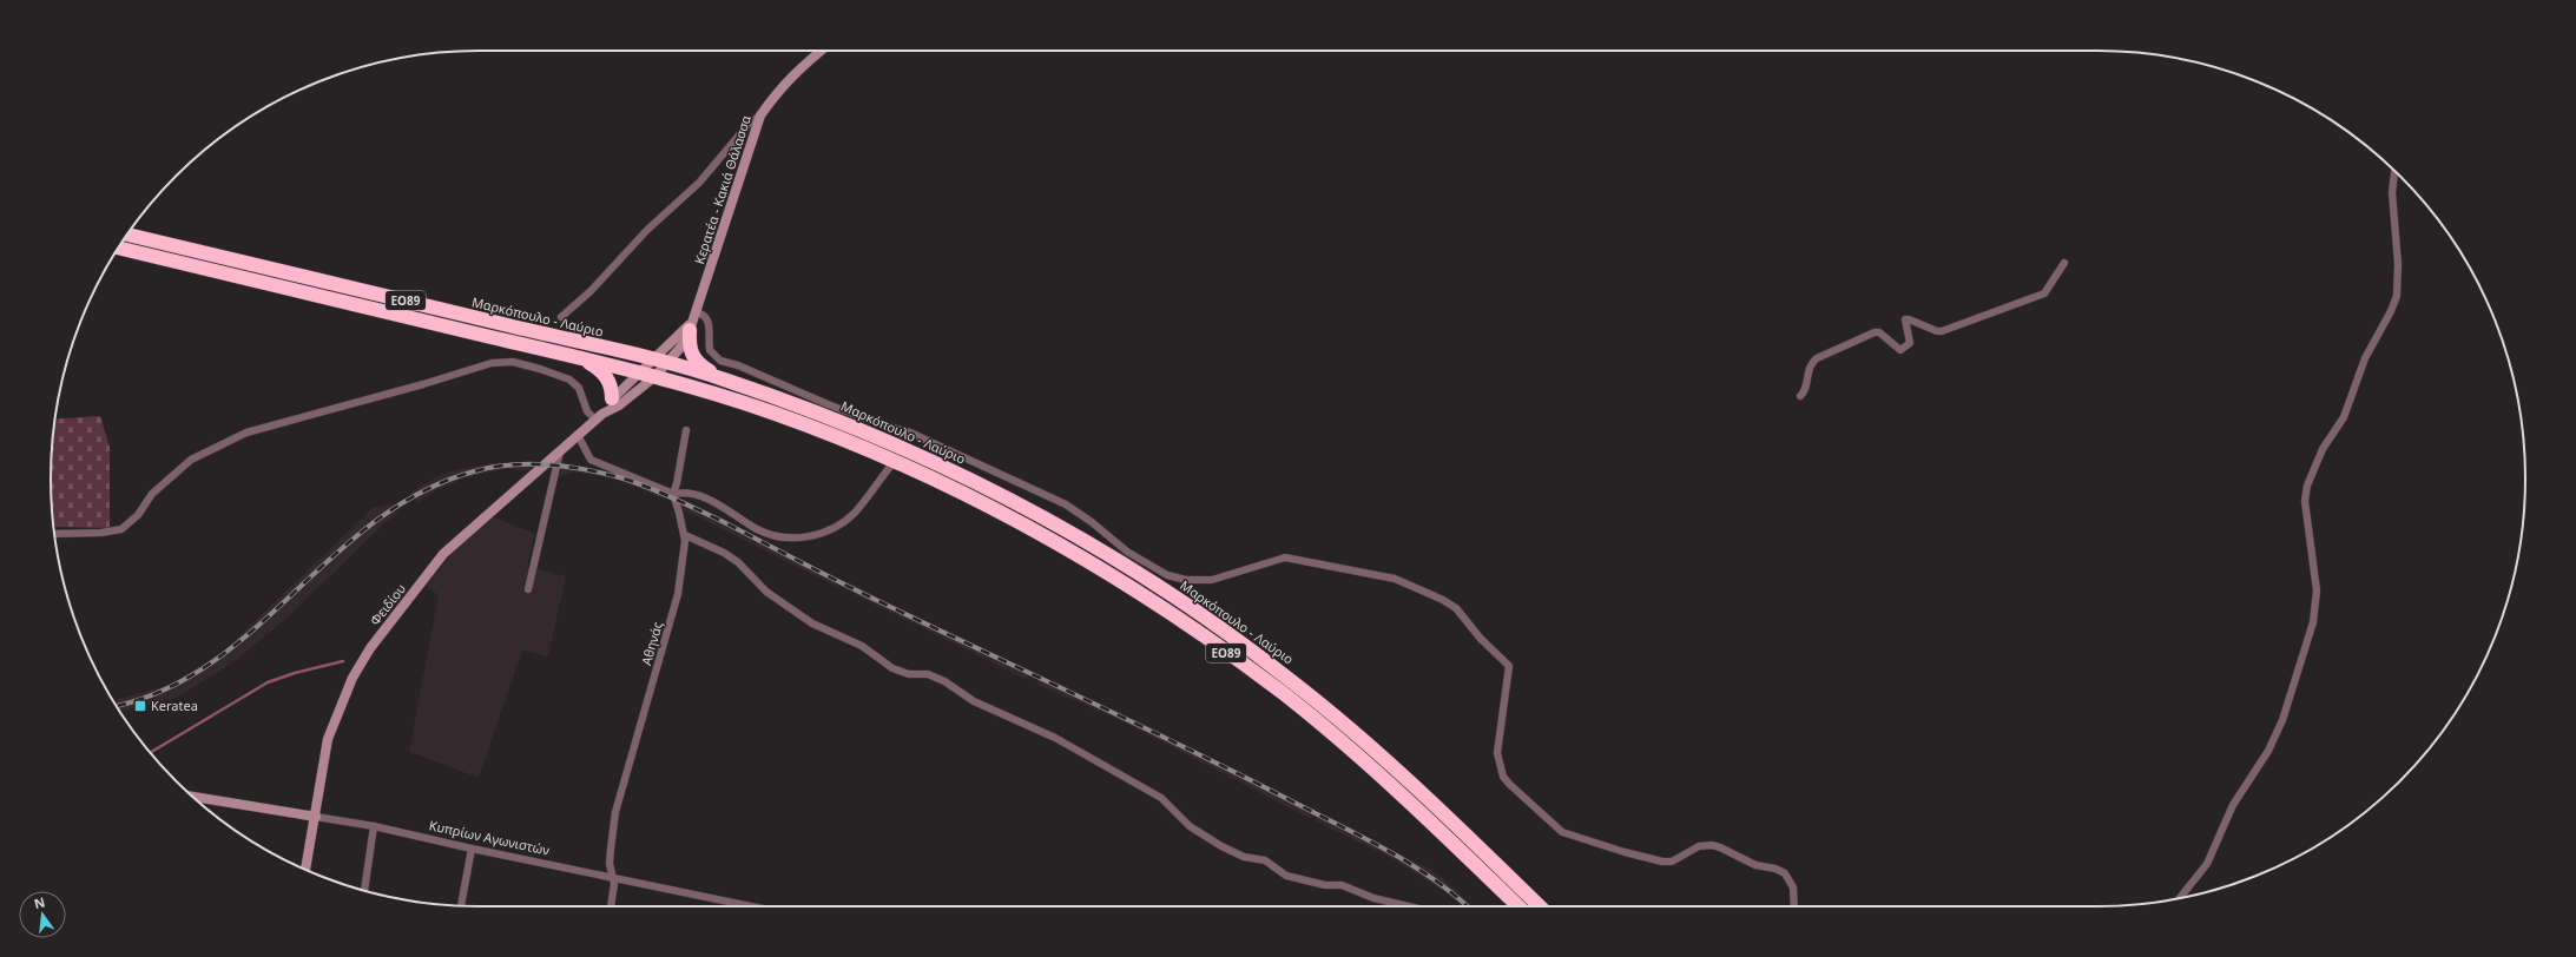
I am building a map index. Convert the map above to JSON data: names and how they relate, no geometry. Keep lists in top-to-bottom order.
{
  "streets": {
    "highway": ["ΕΟ89", "Μαρκόπουλο - Λαύριο"],
    "main road": ["Κερατέα - Κακιά Θάλασσα", "Φειδίου", "Κυπρίων Αγωνιστών"],
    "street": ["Αθηνάς"]
  },
  "crossings": [
    ["Κερατέα - Κακιά Θάλασσα", "ΕΟ89"],
    ["Κερατέα - Κακιά Θάλασσα", "Μαρκόπουλο - Λαύριο"],
    ["Κερατέα - Κακιά Θάλασσα", "Φειδίου"],
    ["Φειδίου", "Κυπρίων Αγωνιστών"],
    ["Αθηνάς", "Κυπρίων Αγωνιστών"]
  ],
  "places": {
    "transit": ["Keratea"]
  },
  "north": "top"
}
